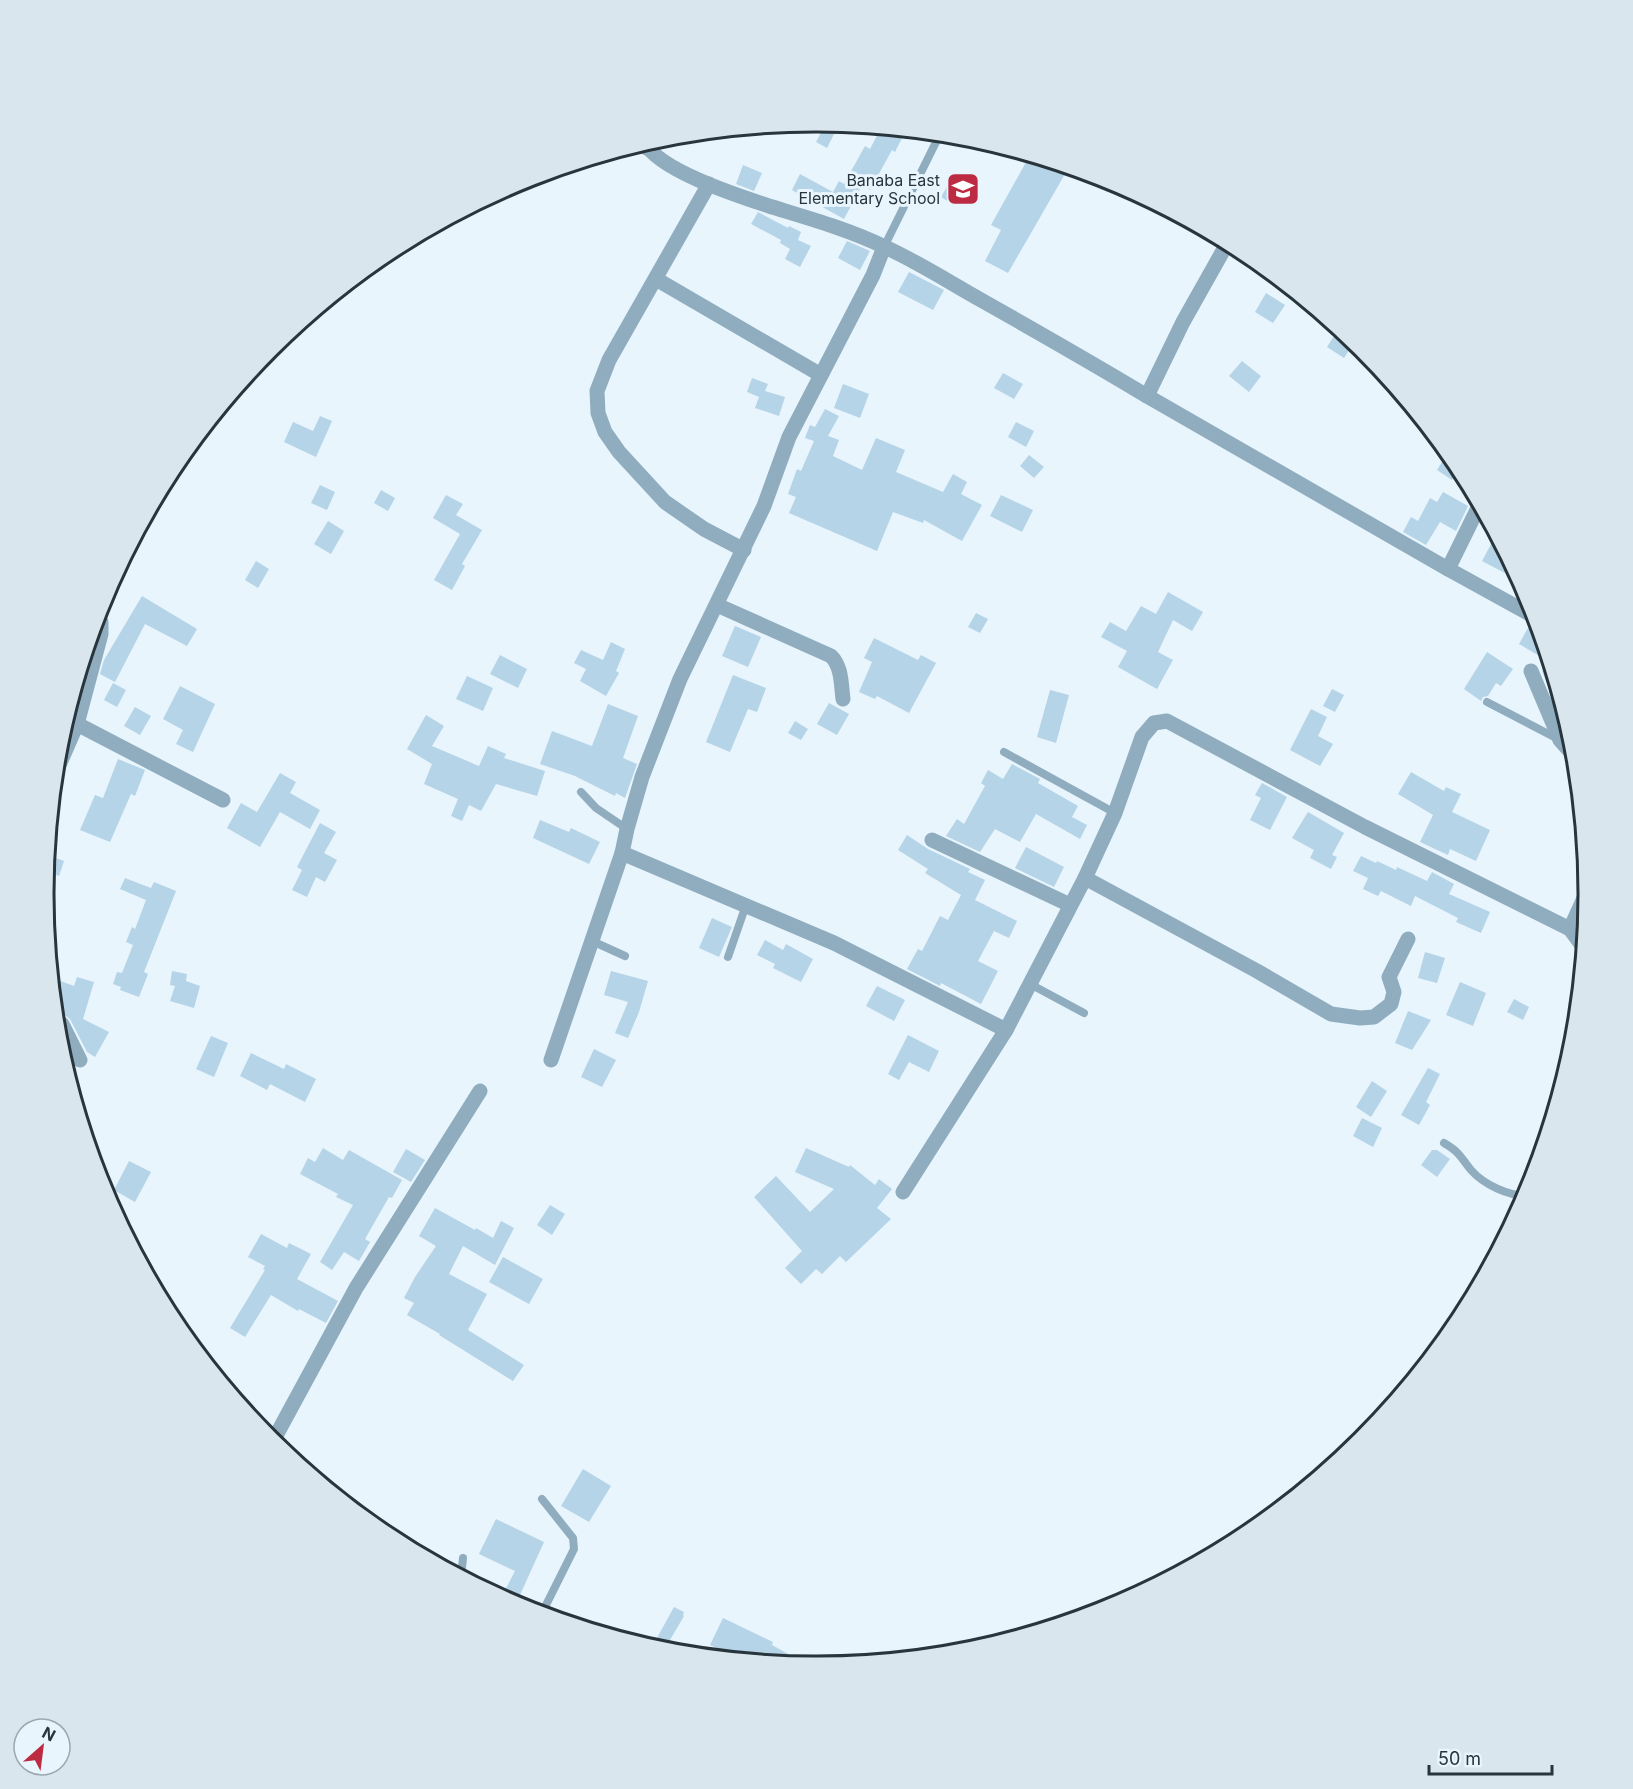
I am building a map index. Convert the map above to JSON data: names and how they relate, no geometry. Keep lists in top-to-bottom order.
{
  "places": {
    "school or university": ["Banaba East Elementary School"]
  },
  "scale_bar": "50 m",
  "north": "top right"
}
